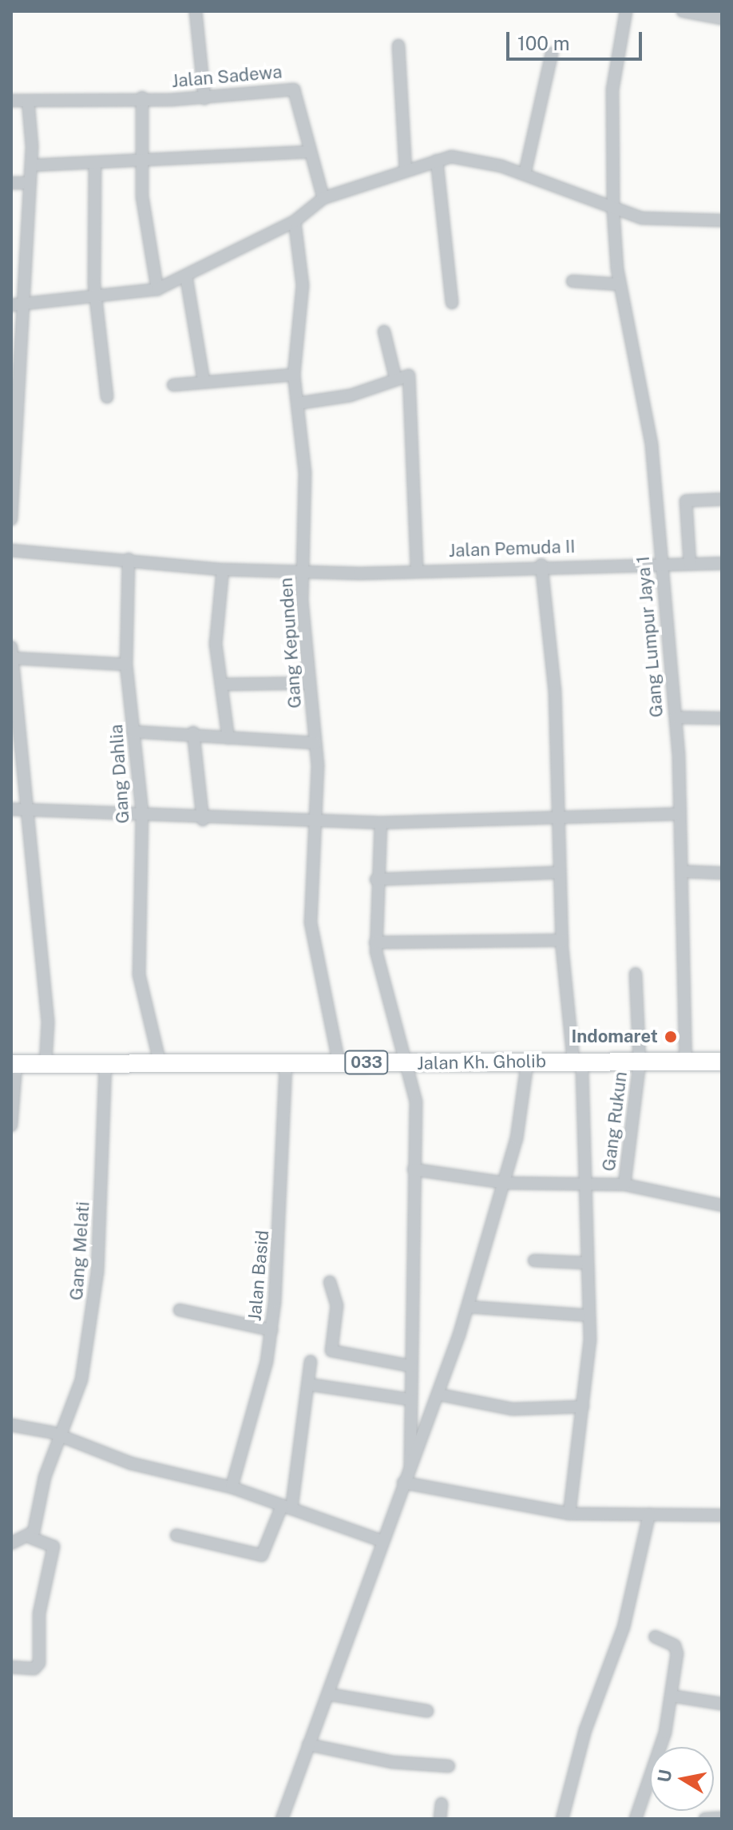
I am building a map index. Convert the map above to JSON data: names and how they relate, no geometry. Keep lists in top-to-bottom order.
{
  "streets": {
    "main road": ["033", "Jalan Kh. Gholib"],
    "street": [
      "Jalan Sadewa",
      "Jalan Pemuda II",
      "Gang Lumpur Jaya 1",
      "Gang Kepunden",
      "Gang Dahlia",
      "Gang Rukun",
      "Gang Melati",
      "Jalan Basid"
    ]
  },
  "crossings": [
    ["Jalan Pemuda II", "Gang Lumpur Jaya 1"],
    ["Jalan Pemuda II", "Gang Kepunden"],
    ["Jalan Pemuda II", "Gang Dahlia"],
    ["Gang Lumpur Jaya 1", "Jalan Kh. Gholib"],
    ["Gang Kepunden", "Jalan Kh. Gholib"],
    ["Gang Dahlia", "Jalan Kh. Gholib"],
    ["Jalan Kh. Gholib", "Gang Rukun"],
    ["Jalan Kh. Gholib", "Gang Melati"],
    ["Jalan Kh. Gholib", "Jalan Basid"]
  ],
  "places": ["Indomaret"],
  "scale_bar": "100 m",
  "north": "left"
}
